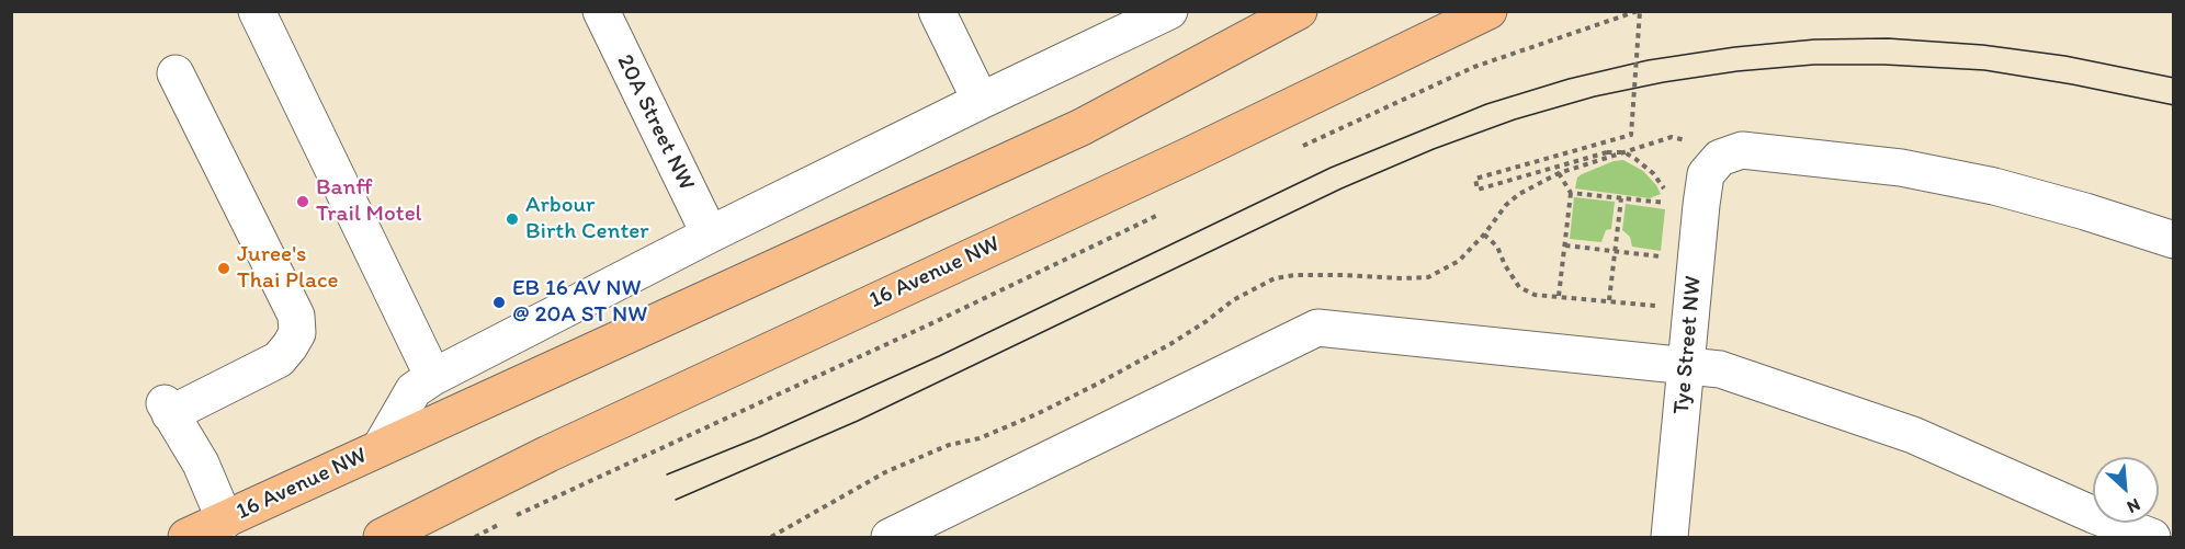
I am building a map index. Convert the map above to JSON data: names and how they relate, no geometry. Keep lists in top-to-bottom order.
{
  "streets": {
    "highway": ["16 Avenue NW"],
    "street": ["20A Street NW", "Tye Street NW"]
  },
  "crossings": [
    ["20A Street NW", "16 Avenue NW"]
  ],
  "places": [
    "Banff Trail Motel",
    "Arbour Birth Center",
    "Juree's Thai Place",
    "EB 16 AV NW @ 20A ST NW"
  ],
  "north": "bottom right"
}
